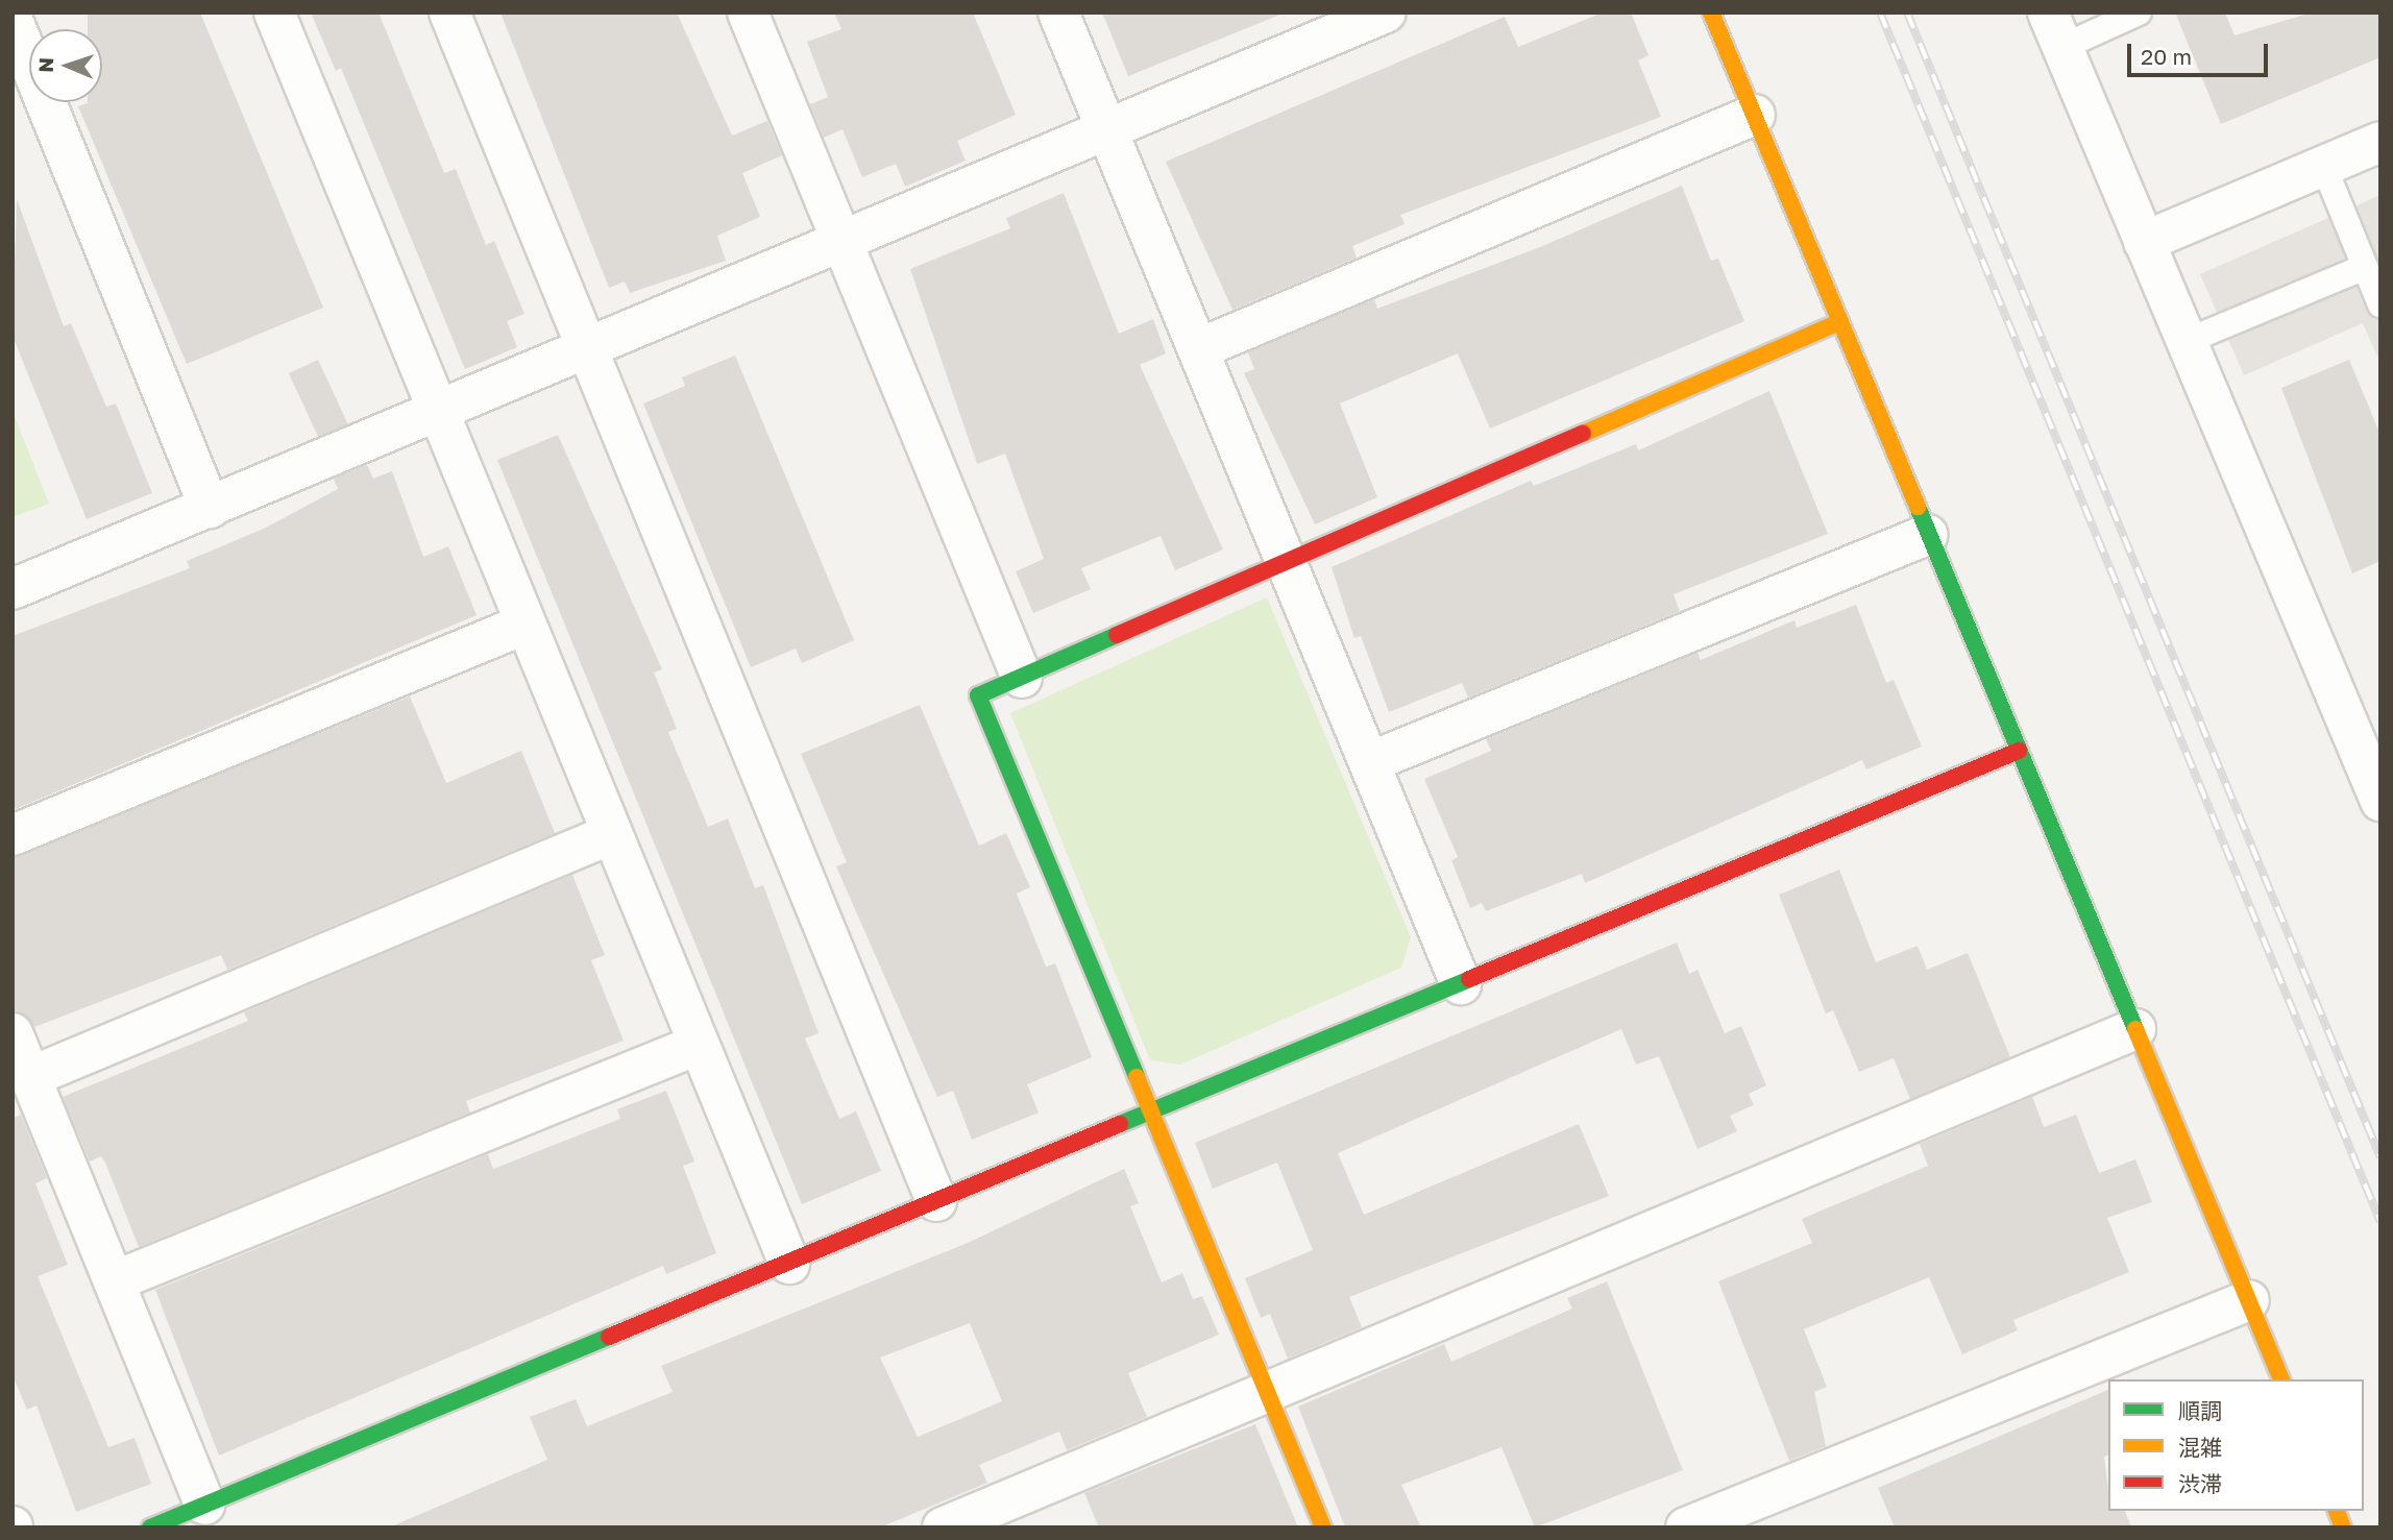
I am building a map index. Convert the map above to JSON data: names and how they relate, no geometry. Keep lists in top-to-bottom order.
{
  "legend": ["順調", "混雑", "渋滞"],
  "scale_bar": "20 m",
  "north": "left"
}
